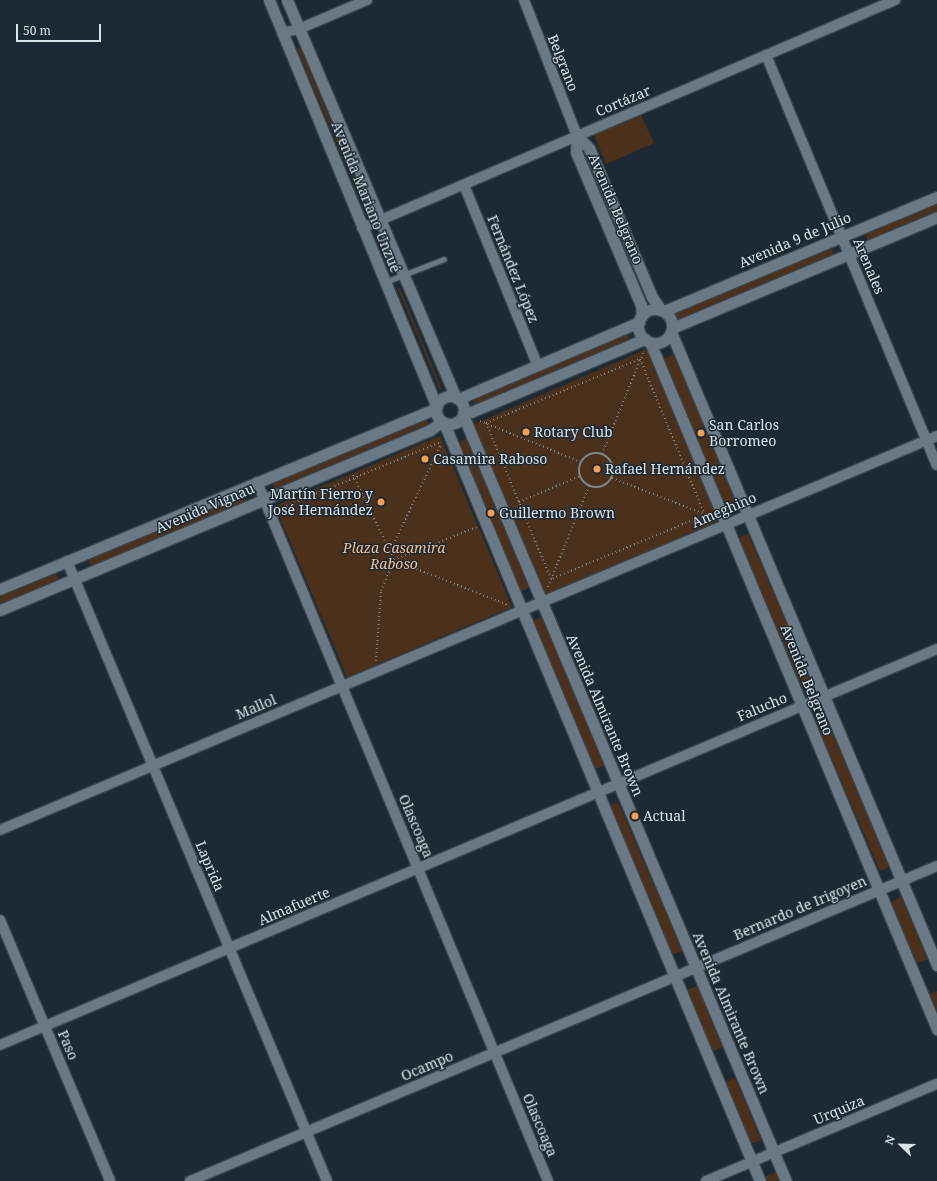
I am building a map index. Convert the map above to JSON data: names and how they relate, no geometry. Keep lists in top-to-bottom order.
{
  "streets": {
    "main road": [
      "Avenida Mariano Unzué",
      "Avenida Belgrano",
      "Avenida 9 de Julio",
      "Avenida Vignau",
      "Avenida Almirante Brown"
    ],
    "street": [
      "Belgrano",
      "Cortázar",
      "Arenales",
      "Fernández López",
      "Ameghino",
      "Mallol",
      "Falucho",
      "Olascoaga",
      "Laprida",
      "Almafuerte",
      "Bernardo de Irigoyen",
      "Paso",
      "Ocampo",
      "Urquiza"
    ]
  },
  "crossings": [
    ["Belgrano", "Cortázar"],
    ["Belgrano", "Avenida Belgrano"],
    ["Cortázar", "Avenida Mariano Unzué"],
    ["Cortázar", "Avenida Belgrano"],
    ["Cortázar", "Arenales"],
    ["Cortázar", "Fernández López"],
    ["Avenida Mariano Unzué", "Avenida Vignau"],
    ["Avenida Mariano Unzué", "Avenida Almirante Brown"],
    ["Avenida Belgrano", "Avenida 9 de Julio"],
    ["Avenida Belgrano", "Ameghino"],
    ["Avenida Belgrano", "Falucho"],
    ["Avenida Belgrano", "Bernardo de Irigoyen"],
    ["Avenida 9 de Julio", "Arenales"],
    ["Arenales", "Ameghino"],
    ["Avenida Vignau", "Avenida Almirante Brown"],
    ["Avenida Vignau", "Olascoaga"],
    ["Avenida Vignau", "Laprida"],
    ["Ameghino", "Mallol"],
    ["Ameghino", "Avenida Almirante Brown"],
    ["Mallol", "Olascoaga"],
    ["Mallol", "Laprida"],
    ["Falucho", "Avenida Almirante Brown"],
    ["Falucho", "Almafuerte"],
    ["Avenida Almirante Brown", "Bernardo de Irigoyen"],
    ["Avenida Almirante Brown", "Urquiza"],
    ["Olascoaga", "Almafuerte"],
    ["Olascoaga", "Ocampo"],
    ["Laprida", "Almafuerte"],
    ["Laprida", "Ocampo"],
    ["Almafuerte", "Paso"],
    ["Bernardo de Irigoyen", "Ocampo"]
  ],
  "parks": ["Plaza Casamira Raboso"],
  "places": [
    "Rotary Club",
    "San Carlos Borromeo",
    "Casamira Raboso",
    "Rafael Hernández",
    "Martín Fierro y José Hernández",
    "Guillermo Brown",
    "Actual"
  ],
  "scale_bar": "50 m",
  "north": "top left"
}
